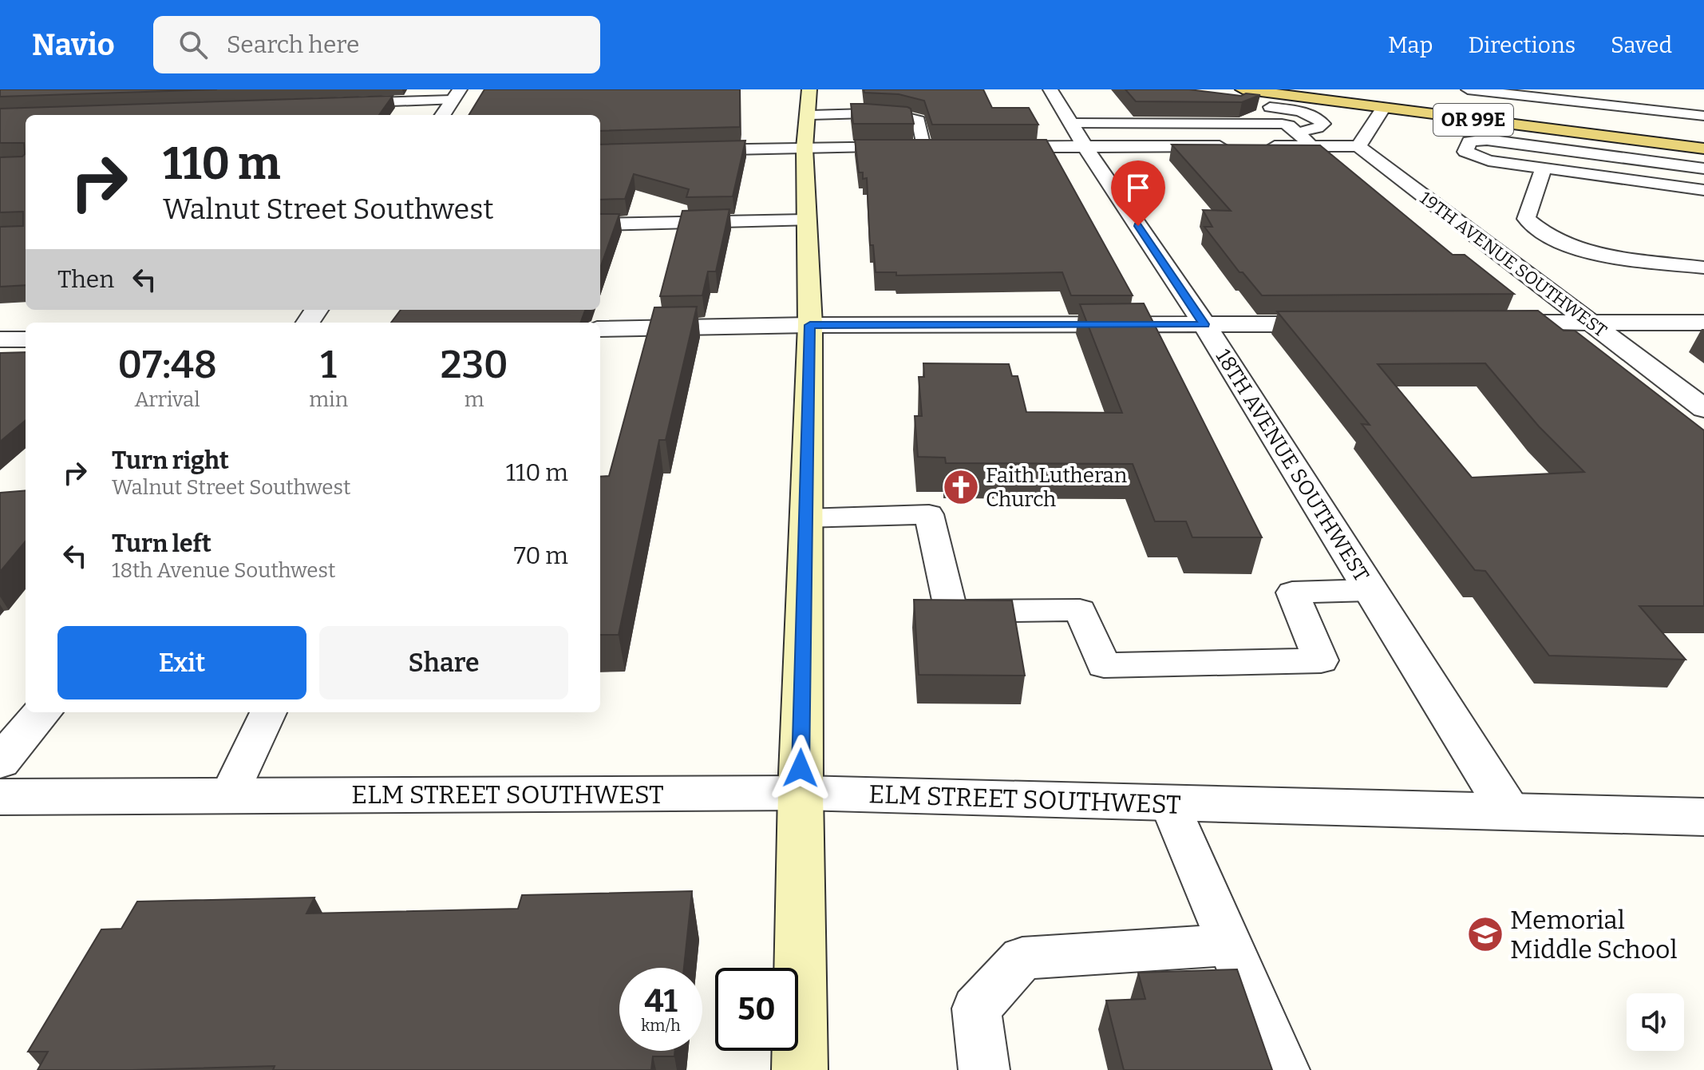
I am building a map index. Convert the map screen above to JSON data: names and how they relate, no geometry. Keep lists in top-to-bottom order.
{
  "streets": {
    "main road": ["OR 99E"],
    "street": ["19TH AVENUE SOUTHWEST", "18TH AVENUE SOUTHWEST", "ELM STREET SOUTHWEST"]
  },
  "crossings": [
    ["18TH AVENUE SOUTHWEST", "ELM STREET SOUTHWEST"]
  ],
  "places": {
    "church": ["Faith Lutheran Church"],
    "school or university": ["Memorial Middle School"]
  },
  "page": {
    "header": "Navio",
    "search": "Search here",
    "nav": ["Map", "Directions", "Saved"],
    "turn": ["110 m", "Walnut Street Southwest"],
    "then": "Then",
    "eta": [
      "07:48",
      "Arrival",
      "1",
      "min",
      "230",
      "m"
    ],
    "list": [
      {
        "name": "Turn right",
        "note": "Walnut Street Southwest",
        "value": "110 m"
      },
      {
        "name": "Turn left",
        "note": "18th Avenue Southwest",
        "value": "70 m"
      }
    ],
    "buttons": ["Exit", "Share"],
    "speed": "41 km/h",
    "limit": "50"
  }
}
